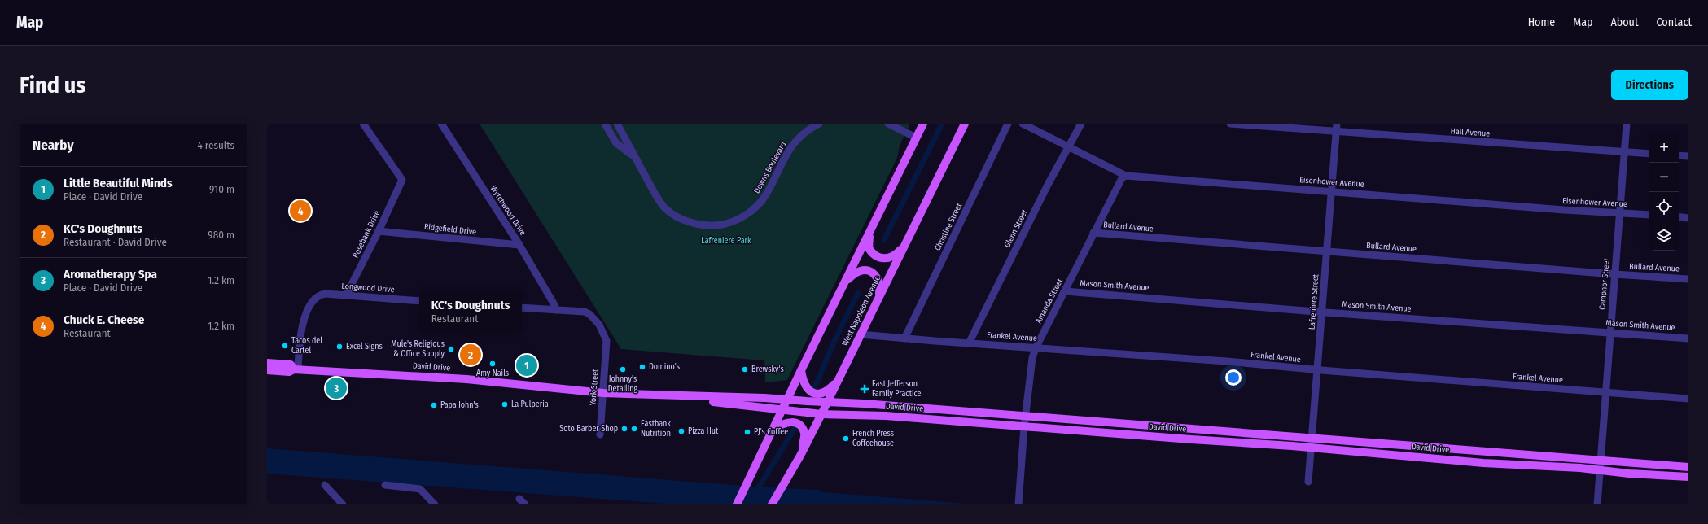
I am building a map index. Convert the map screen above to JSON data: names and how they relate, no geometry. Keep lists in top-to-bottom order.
{
  "streets": {
    "main road": ["West Napoleon Avenue", "David Drive"],
    "street": [
      "Hall Avenue",
      "Downs Boulevard",
      "Eisenhower Avenue",
      "Wytchwood Drive",
      "Christine Street",
      "Bullard Avenue",
      "Glenn Street",
      "Ridgefield Drive",
      "Rosebank Drive",
      "Camphor Street",
      "Mason Smith Avenue",
      "Longwood Drive",
      "Amanda Street",
      "Lafreniere Street",
      "Frankel Avenue",
      "York Street"
    ]
  },
  "crossings": [
    ["Hall Avenue", "Camphor Street"],
    ["Hall Avenue", "Lafreniere Street"],
    ["Eisenhower Avenue", "Glenn Street"],
    ["Eisenhower Avenue", "Camphor Street"],
    ["Eisenhower Avenue", "Amanda Street"],
    ["Eisenhower Avenue", "Lafreniere Street"],
    ["Wytchwood Drive", "Ridgefield Drive"],
    ["Wytchwood Drive", "York Street"],
    ["Christine Street", "Frankel Avenue"],
    ["Bullard Avenue", "Camphor Street"],
    ["Bullard Avenue", "Amanda Street"],
    ["Bullard Avenue", "Lafreniere Street"],
    ["Glenn Street", "Frankel Avenue"],
    ["Ridgefield Drive", "Rosebank Drive"],
    ["Rosebank Drive", "Longwood Drive"],
    ["Camphor Street", "Mason Smith Avenue"],
    ["Camphor Street", "Frankel Avenue"],
    ["Camphor Street", "David Drive"],
    ["Mason Smith Avenue", "Amanda Street"],
    ["Mason Smith Avenue", "Lafreniere Street"],
    ["Longwood Drive", "David Drive"],
    ["Amanda Street", "Frankel Avenue"],
    ["Amanda Street", "David Drive"],
    ["Lafreniere Street", "Frankel Avenue"],
    ["Lafreniere Street", "David Drive"],
    ["West Napoleon Avenue", "Frankel Avenue"],
    ["West Napoleon Avenue", "David Drive"],
    ["David Drive", "York Street"]
  ],
  "parks": ["Lafreniere Park"],
  "places": {
    "other": [
      "Tacos del Cartel",
      "Excel Signs",
      "Mule's Religious & Office Supply",
      "Amy Nails",
      "Domino's",
      "Johnny's Detailing",
      "Brewsky's",
      "La Pulperia",
      "Papa John's",
      "Soto Barber Shop",
      "Eastbank Nutrition",
      "Pizza Hut",
      "PJ's Coffee",
      "French Press Coffeehouse"
    ],
    "health": ["East Jefferson Family Practice"]
  },
  "page": {
    "header": "Map",
    "nav": [
      "Home",
      "Map",
      "About",
      "Contact"
    ],
    "buttons": "Directions",
    "title": "Find us",
    "heading": ["Nearby", "4 results"],
    "map_buttons": ["+", "−"],
    "list": [
      {
        "mark": "1",
        "name": "Little Beautiful Minds",
        "note": "Place · David Drive",
        "value": "910 m"
      },
      {
        "mark": "2",
        "name": "KC's Doughnuts",
        "note": "Restaurant · David Drive",
        "value": "980 m"
      },
      {
        "mark": "3",
        "name": "Aromatherapy Spa",
        "note": "Place · David Drive",
        "value": "1.2 km"
      },
      {
        "mark": "4",
        "name": "Chuck E. Cheese",
        "note": "Restaurant",
        "value": "1.2 km"
      }
    ],
    "pins": [
      "4",
      "2",
      "1",
      "3"
    ],
    "popup": ["KC's Doughnuts", "Restaurant"]
  }
}
